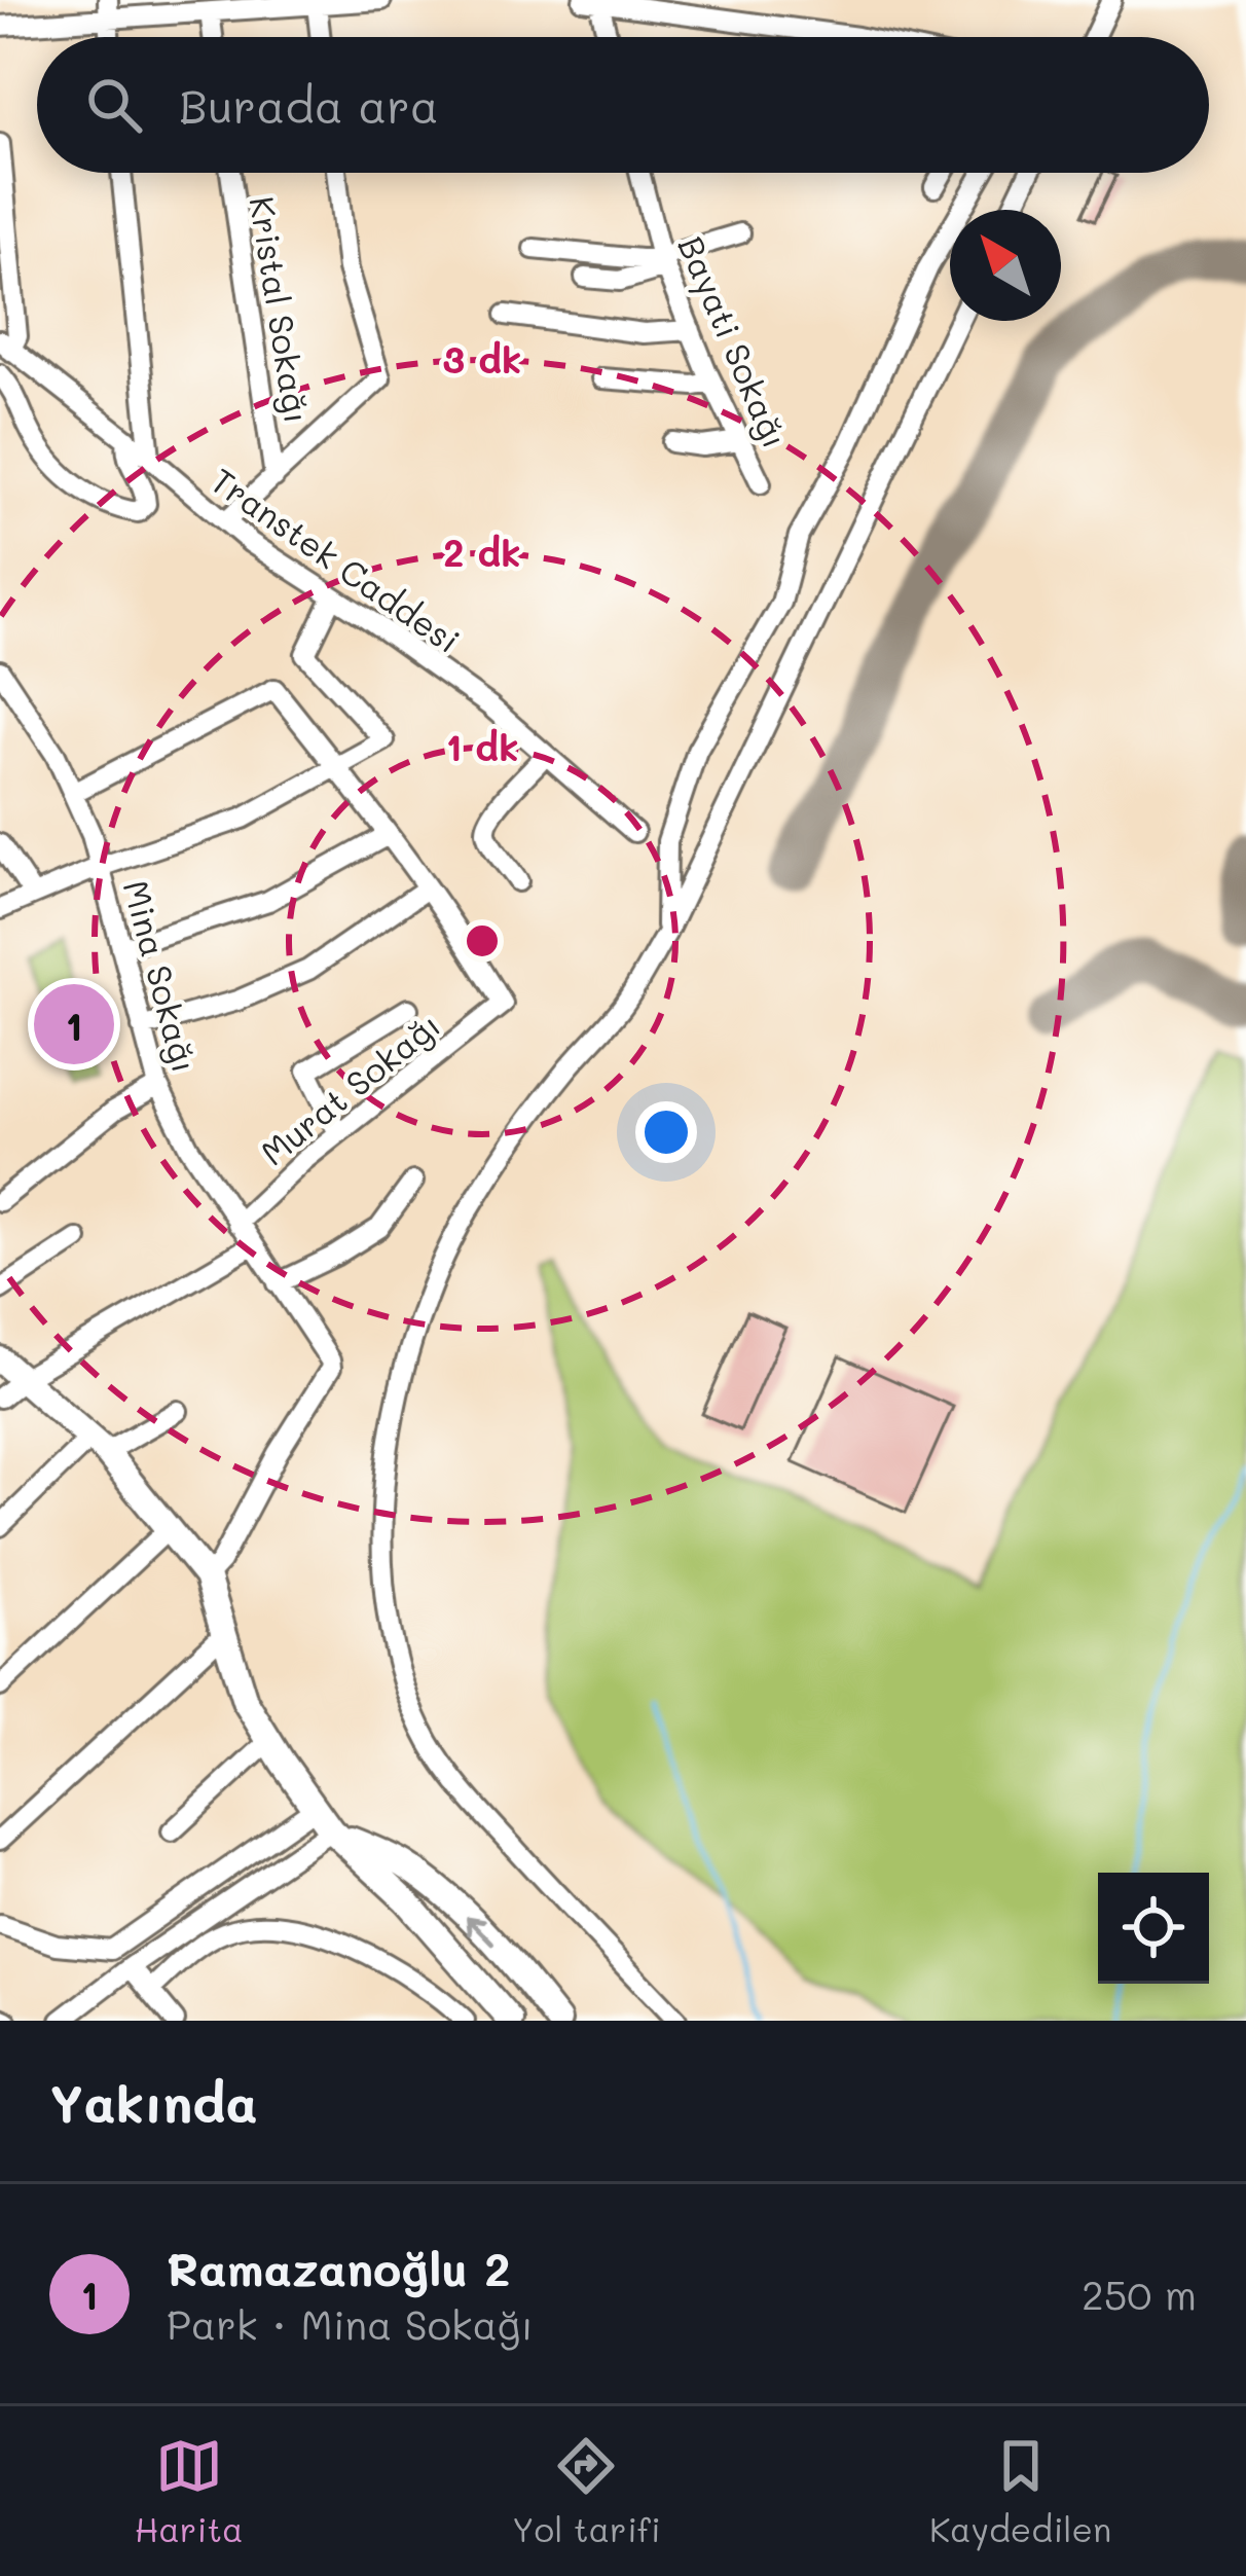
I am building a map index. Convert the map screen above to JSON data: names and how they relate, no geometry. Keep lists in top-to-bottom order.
{
  "streets": {
    "street": [
      "Kristal Sokağı",
      "Bayati Sokağı",
      "Transtek Caddesi",
      "Mina Sokağı",
      "Murat Sokağı"
    ]
  },
  "crossings": [
    ["Mina Sokağı", "Murat Sokağı"]
  ],
  "north": "top left",
  "page": {
    "search": "Burada ara",
    "pins": "1",
    "heading": "Yakında",
    "list": [
      {
        "mark": "1",
        "name": "Ramazanoğlu 2",
        "note": "Park · Mina Sokağı",
        "value": "250 m"
      }
    ],
    "nav": ["Harita", "Yol tarifi", "Kaydedilen"]
  },
  "rings": ["3 dk", "2 dk", "1 dk"]
}
